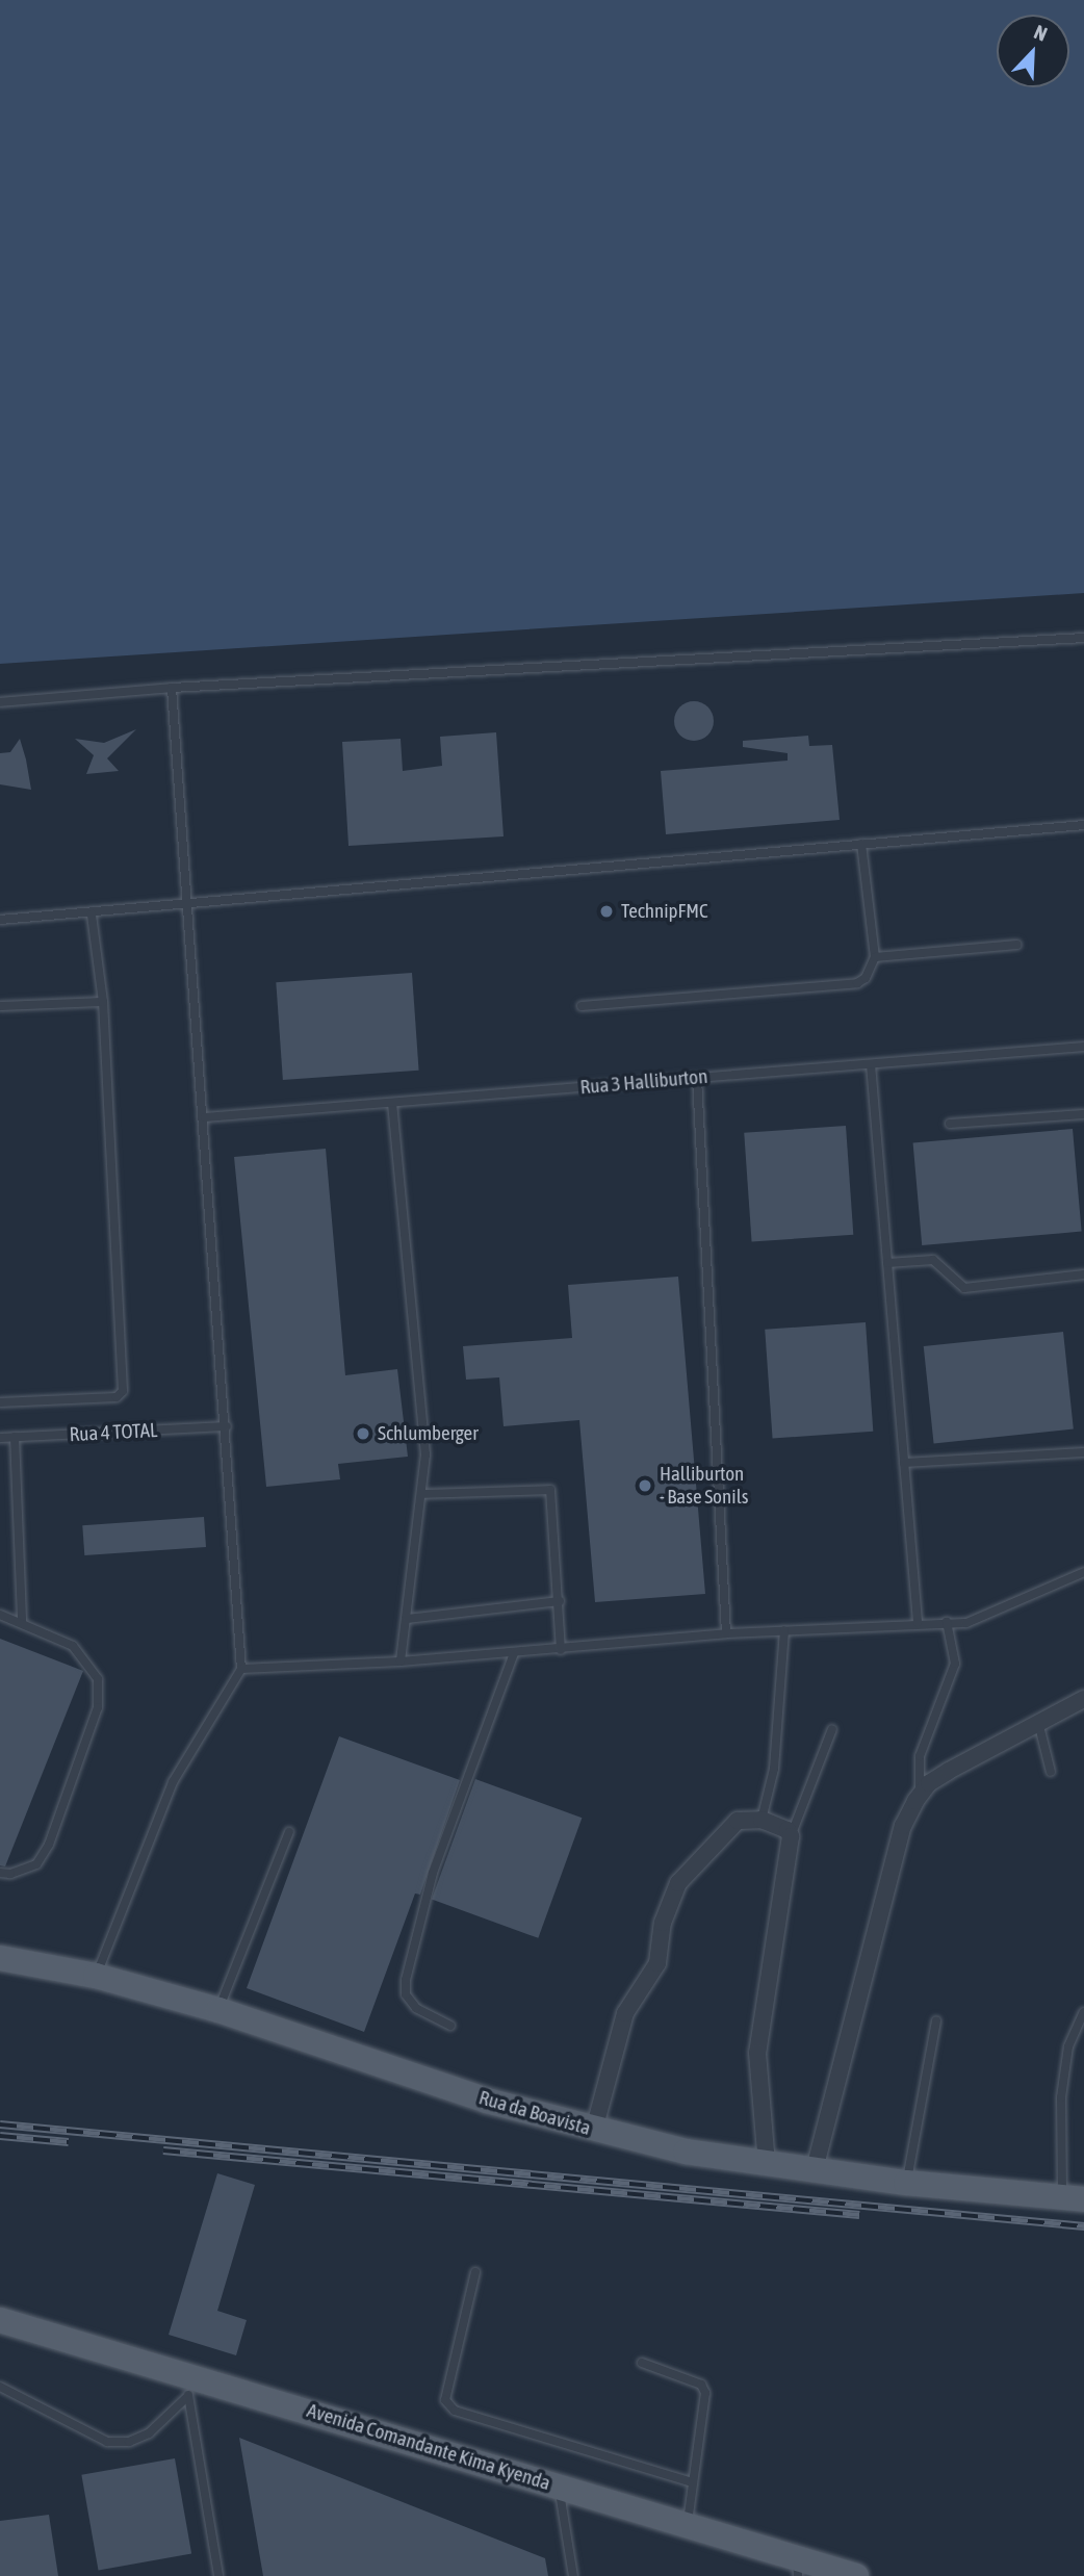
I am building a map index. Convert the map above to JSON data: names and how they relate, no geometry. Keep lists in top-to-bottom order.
{
  "streets": {
    "main road": ["Rua da Boavista", "Avenida Comandante Kima Kyenda"],
    "lane": ["Rua 3 Halliburton", "Rua 4 TOTAL"]
  },
  "places": ["TechnipFMC", "Schlumberger", "Halliburton - Base Sonils"],
  "north": "top right"
}
